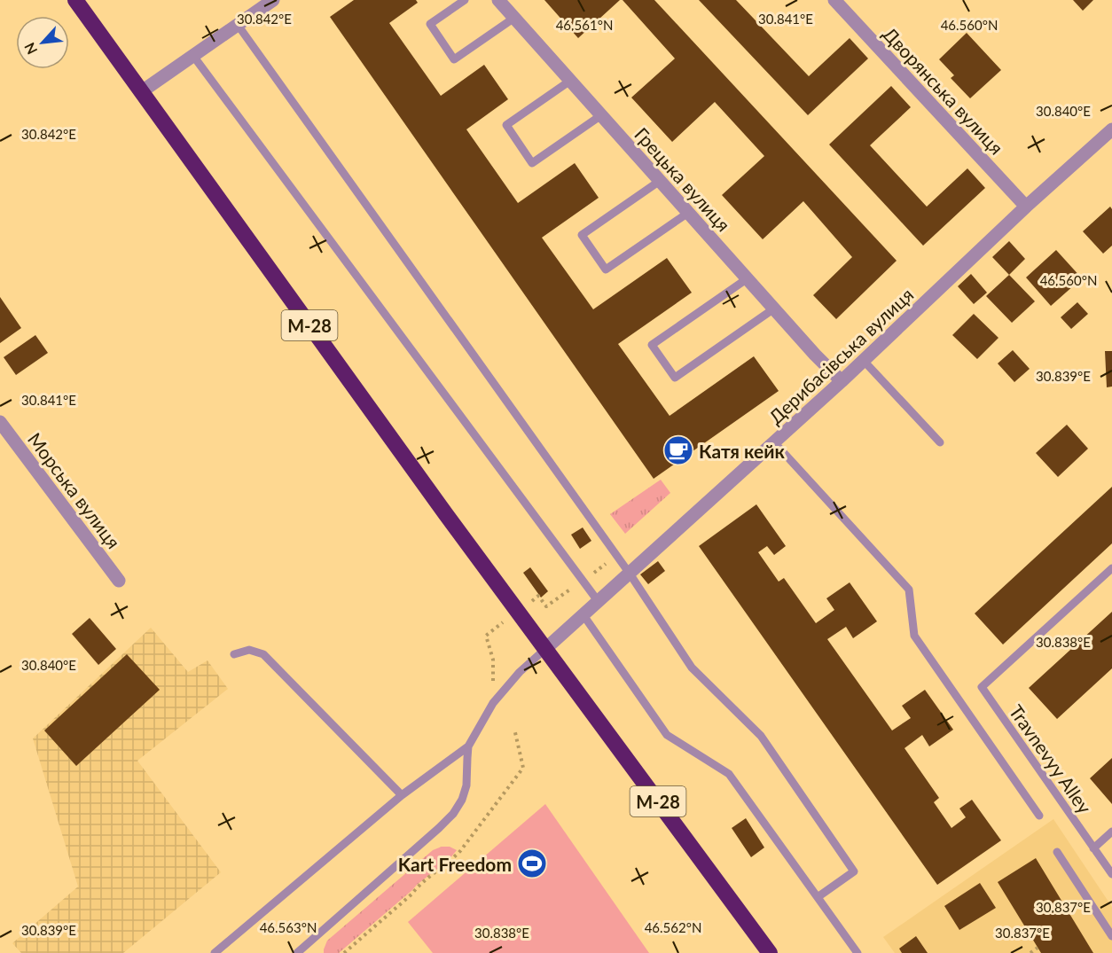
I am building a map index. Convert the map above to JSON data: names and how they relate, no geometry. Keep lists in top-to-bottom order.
{
  "streets": {
    "highway": ["М-28"],
    "street": [
      "Дворянська вулиця",
      "Грецька вулиця",
      "Дерибасівська вулиця",
      "Морська вулиця"
    ],
    "lane": ["Travnevyy Alley"]
  },
  "crossings": [
    ["Дворянська вулиця", "Дерибасівська вулиця"],
    ["Грецька вулиця", "Дерибасівська вулиця"],
    ["М-28", "Дерибасівська вулиця"]
  ],
  "places": {
    "cafe": ["Катя кейк"],
    "sports": ["Kart Freedom"]
  },
  "north": "bottom left",
  "coordinates": [
    "30.842°E",
    "30.841°E",
    "46.561°N",
    "46.560°N",
    "30.840°E",
    "30.839°E",
    "30.838°E",
    "30.837°E",
    "46.563°N",
    "46.562°N"
  ]
}
